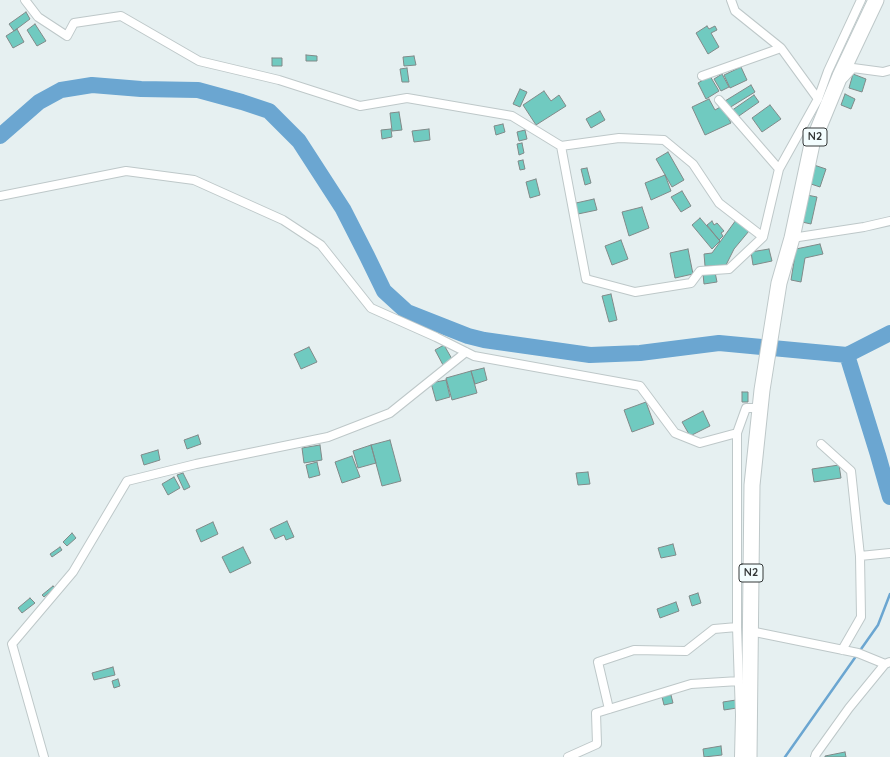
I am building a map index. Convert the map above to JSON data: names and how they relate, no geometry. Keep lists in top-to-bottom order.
{
  "streets": {
    "highway": ["N2"]
  }
}
